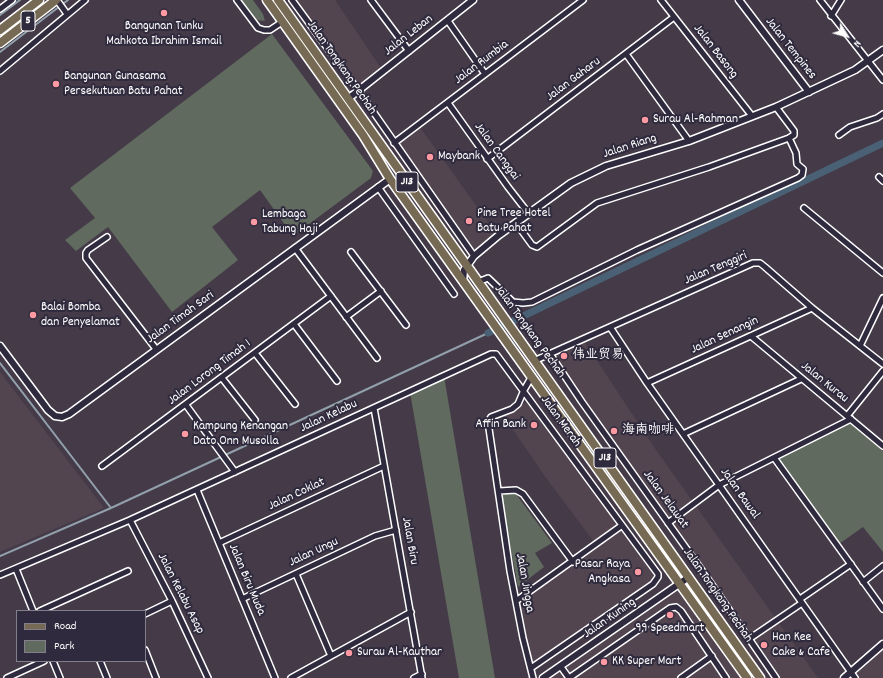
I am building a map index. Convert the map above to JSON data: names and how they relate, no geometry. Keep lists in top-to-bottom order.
{
  "streets": {
    "main road": ["5", "Jalan Tongkang Pechah", "J13"],
    "street": [
      "Jalan Leban",
      "Jalan Tempines",
      "Jalan Basong",
      "Jalan Rumbia",
      "Jalan Gaharu",
      "Jalan Riang",
      "Jalan Canggai",
      "Jalan Tenggiri",
      "Jalan Timah Sari",
      "Jalan Senangin",
      "Jalan Lorong Timah 1",
      "Jalan Kurau",
      "Jalan Kelabu",
      "Jalan Merah",
      "Jalan Bawal",
      "Jalan Coklat",
      "Jalan Jelawat",
      "Jalan Biru",
      "Jalan Ungu",
      "Jalan Biru Muda",
      "Jalan Jingga",
      "Jalan Kelabu Asap",
      "Jalan Kuning"
    ]
  },
  "crossings": [
    ["Jalan Leban", "Jalan Tongkang Pechah"],
    ["Jalan Tempines", "Jalan Riang"],
    ["Jalan Basong", "Jalan Gaharu"],
    ["Jalan Basong", "Jalan Riang"],
    ["Jalan Rumbia", "Jalan Canggai"],
    ["Jalan Tongkang Pechah", "Jalan Riang"],
    ["Jalan Tongkang Pechah", "Jalan Tenggiri"],
    ["Jalan Tongkang Pechah", "Jalan Timah Sari"],
    ["Jalan Tongkang Pechah", "Jalan Kuning"],
    ["Jalan Gaharu", "Jalan Canggai"],
    ["Jalan Riang", "Jalan Canggai"],
    ["Jalan Tenggiri", "Jalan Senangin"],
    ["Jalan Tenggiri", "Jalan Bawal"],
    ["Jalan Tenggiri", "Jalan Jelawat"],
    ["Jalan Senangin", "Jalan Kurau"],
    ["Jalan Senangin", "Jalan Bawal"],
    ["Jalan Kelabu", "Jalan Merah"],
    ["Jalan Kelabu", "Jalan Biru"],
    ["Jalan Kelabu", "Jalan Biru Muda"],
    ["Jalan Kelabu", "Jalan Jingga"],
    ["Jalan Kelabu", "Jalan Kelabu Asap"],
    ["Jalan Merah", "Jalan Jingga"],
    ["Jalan Coklat", "Jalan Biru"],
    ["Jalan Coklat", "Jalan Biru Muda"],
    ["Jalan Biru", "Jalan Ungu"],
    ["Jalan Ungu", "Jalan Biru Muda"]
  ],
  "places": [
    "Bangunan Tunku Mahkota Ibrahim Ismail",
    "Bangunan Gunasama Persekutuan Batu Pahat",
    "Surau Al-Rahman",
    "Maybank",
    "Pine Tree Hotel Batu Pahat",
    "Lembaga Tabung Haji",
    "Balai Bomba dan Penyelamat",
    "伟业贸易",
    "Affin Bank",
    "海南咖啡",
    "Kampung Kenangan Dato Onn Musolla",
    "Pasar Raya Angkasa",
    "99 Speedmart",
    "Han Kee Cake & Cafe",
    "Surau Al-Kauthar",
    "KK Super Mart"
  ],
  "legend": ["Road", "Park"],
  "north": "bottom right"
}
